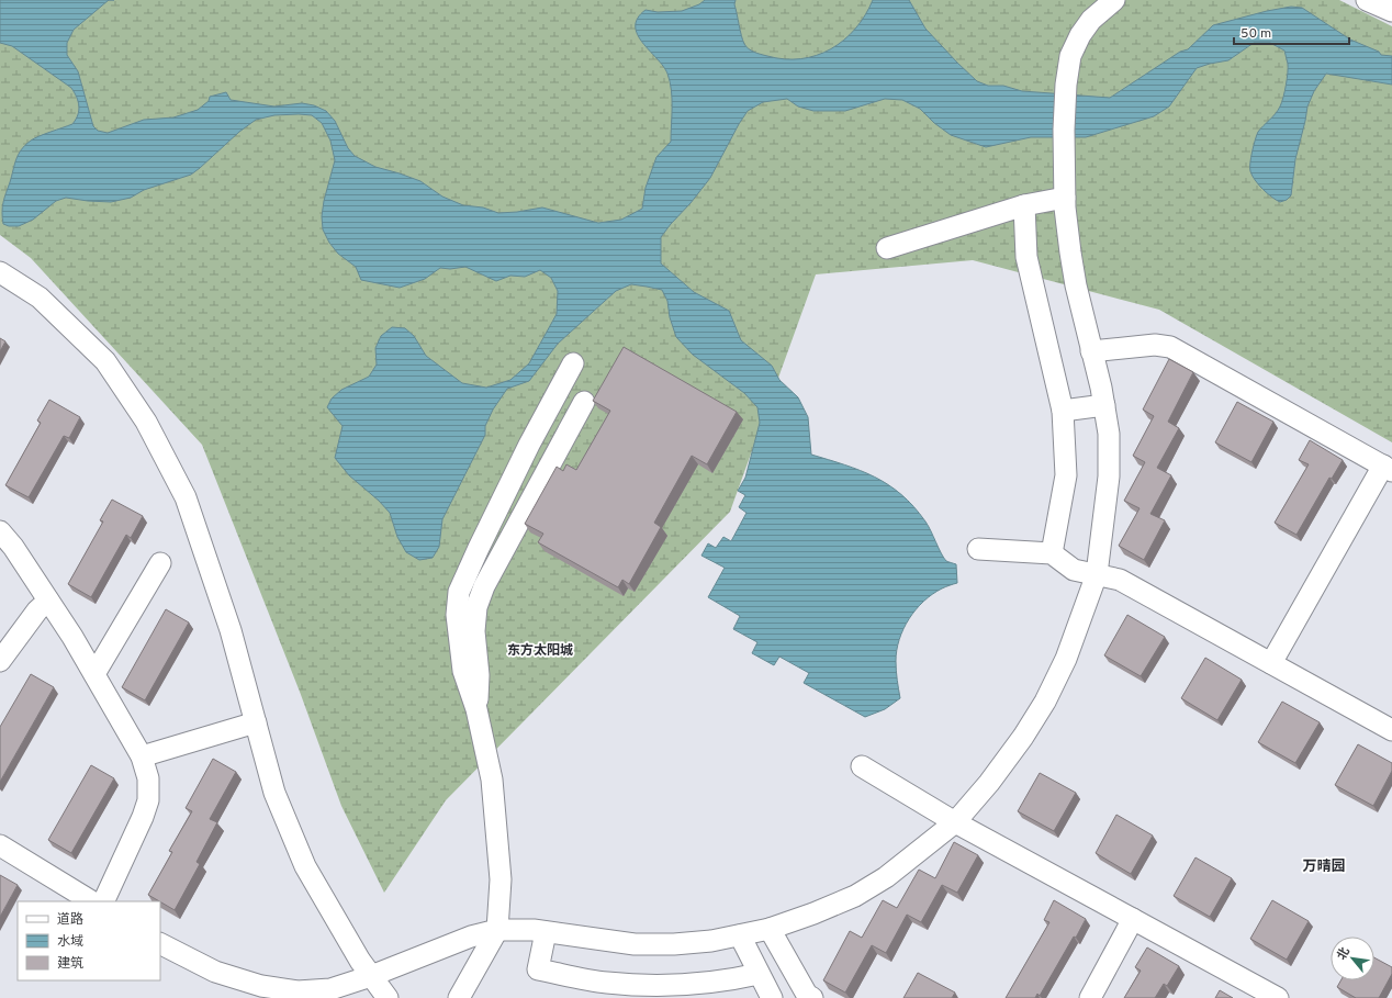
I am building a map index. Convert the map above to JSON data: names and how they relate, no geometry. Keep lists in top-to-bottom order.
{
  "districts": ["东方太阳城", "万晴园"],
  "legend": ["道路", "水域", "建筑"],
  "scale_bar": "50 m",
  "north": "top left"
}
